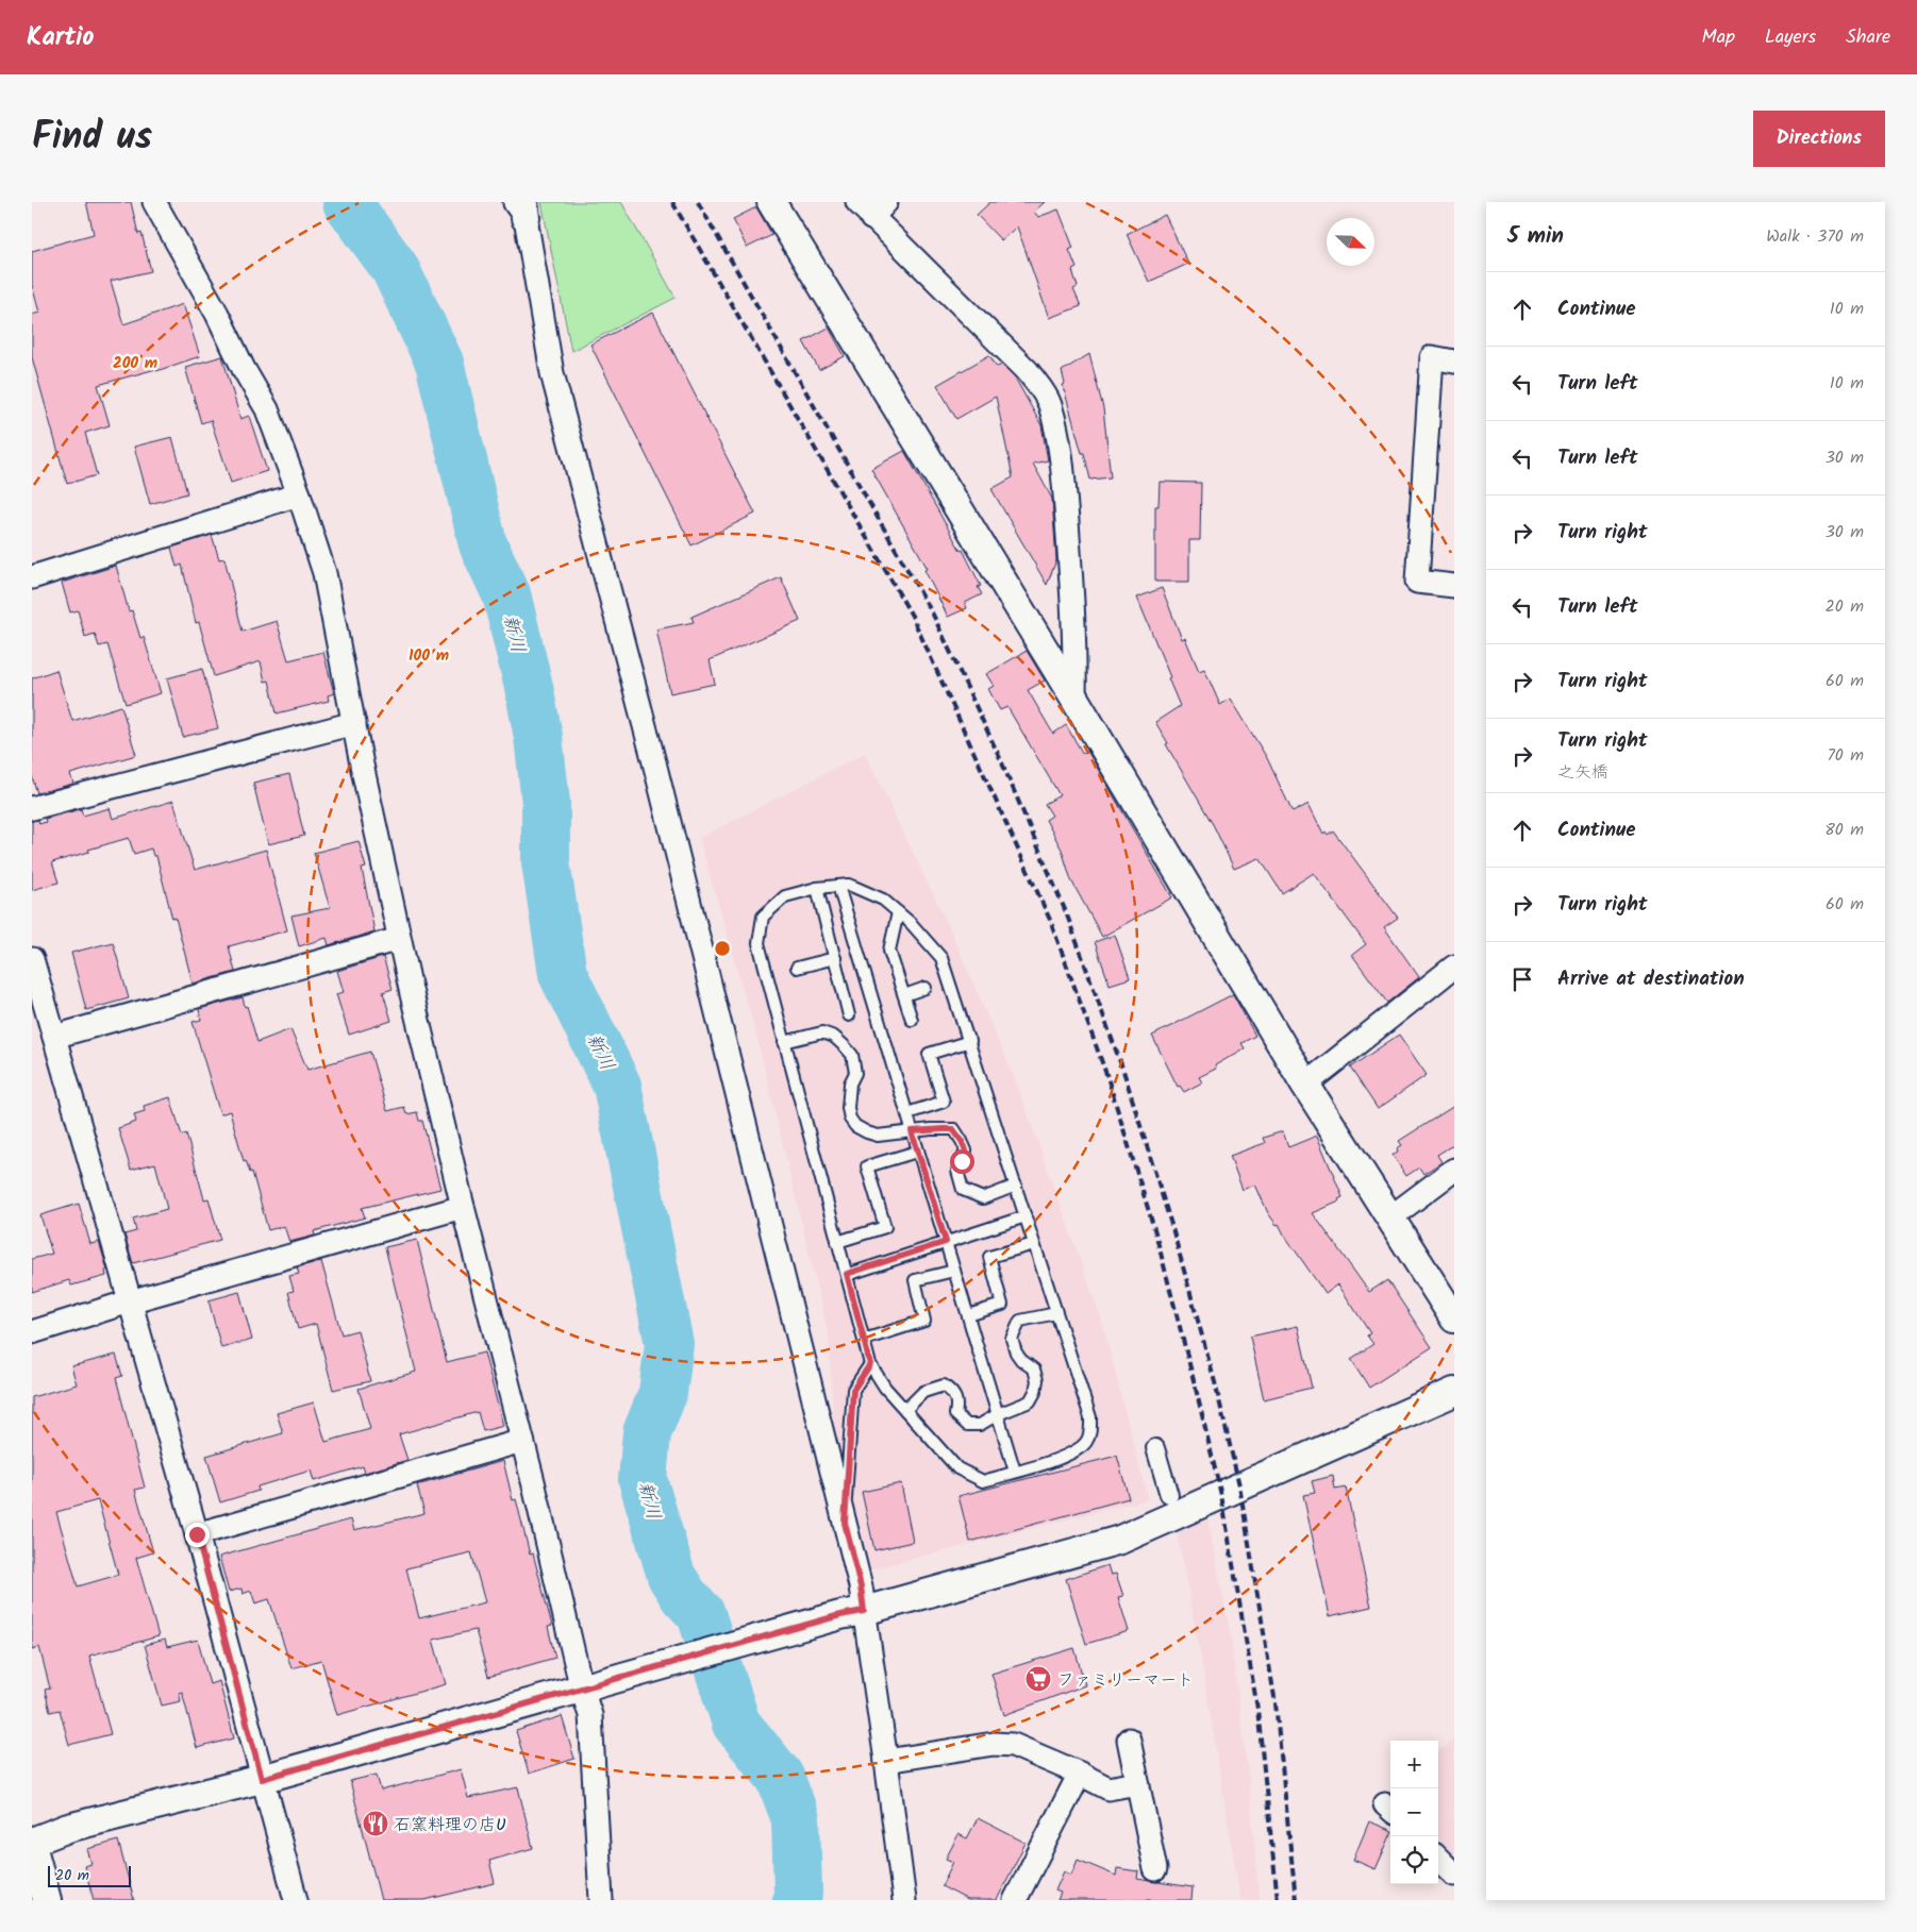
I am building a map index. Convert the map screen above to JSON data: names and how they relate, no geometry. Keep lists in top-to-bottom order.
{
  "water": ["新川"],
  "places": {
    "supermarket": ["ファミリーマート"],
    "restaurant": ["石窯料理の店U"]
  },
  "scale_bar": "20 m",
  "north": "bottom right",
  "page": {
    "header": "Kartio",
    "nav": ["Map", "Layers", "Share"],
    "title": "Find us",
    "buttons": "Directions",
    "heading": ["5 min", "Walk · 370 m"],
    "list": [
      ["Continue", "10 m"],
      ["Turn left", "10 m"],
      ["Turn left", "30 m"],
      ["Turn right", "30 m"],
      ["Turn left", "20 m"],
      ["Turn right", "60 m"],
      ["Turn right", "之矢橋", "70 m"],
      ["Continue", "80 m"],
      ["Turn right", "60 m"],
      "Arrive at destination"
    ],
    "map_buttons": ["+", "−"],
    "scale": "20 m"
  },
  "rings": ["200 m", "100 m"]
}
